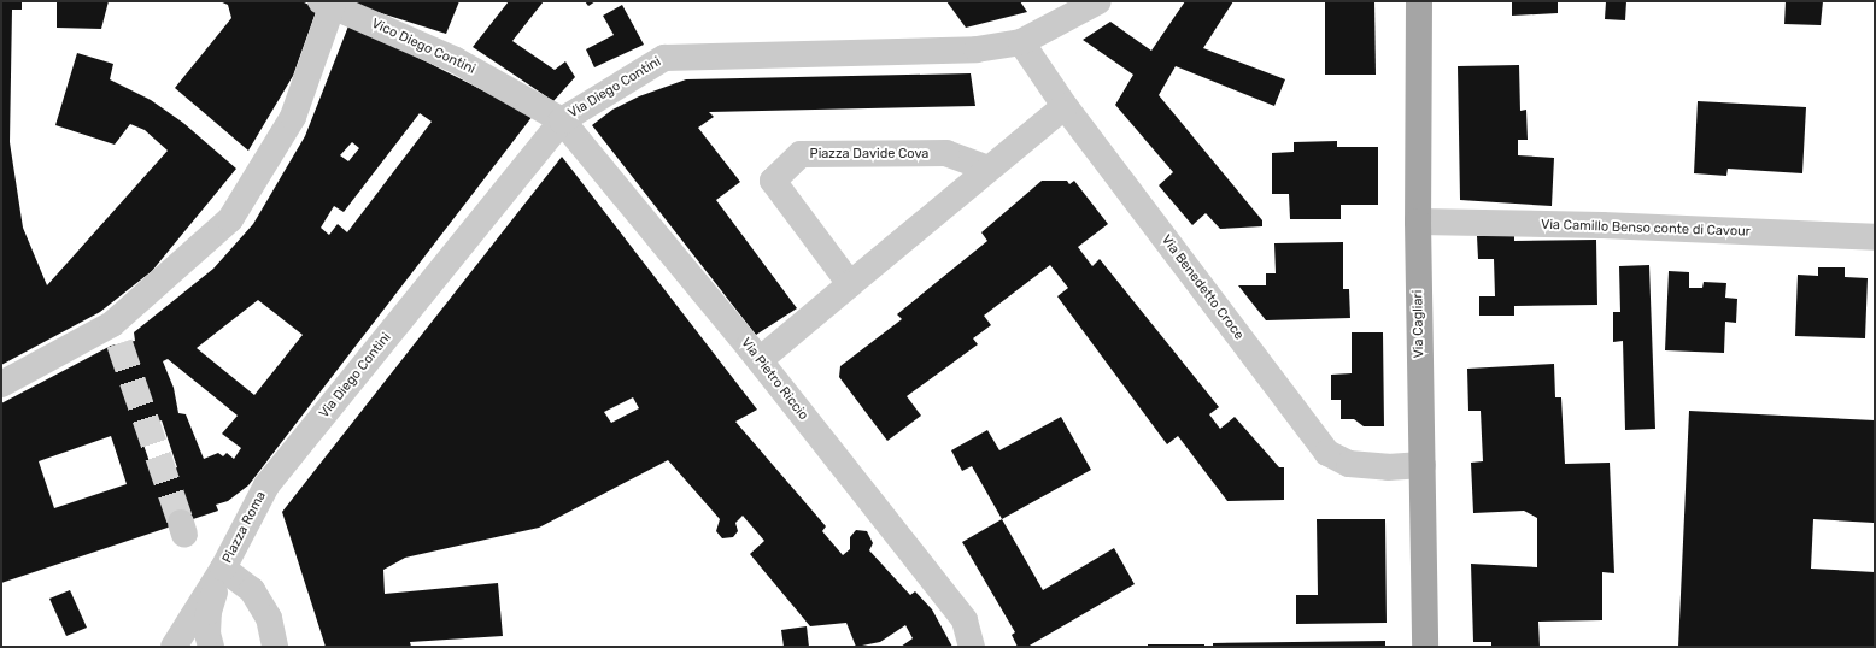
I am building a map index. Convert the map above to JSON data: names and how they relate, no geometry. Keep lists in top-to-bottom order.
{
  "streets": {
    "main road": ["Via Cagliari"],
    "street": [
      "Vico Diego Contini",
      "Via Diego Contini",
      "Piazza Davide Cova",
      "Via Camillo Benso conte di Cavour",
      "Via Benedetto Croce",
      "Via Pietro Riccio",
      "Piazza Roma"
    ]
  },
  "crossings": [
    ["Vico Diego Contini", "Via Diego Contini"],
    ["Vico Diego Contini", "Via Pietro Riccio"],
    ["Via Diego Contini", "Via Benedetto Croce"],
    ["Via Diego Contini", "Via Pietro Riccio"],
    ["Via Diego Contini", "Piazza Roma"],
    ["Via Camillo Benso conte di Cavour", "Via Cagliari"],
    ["Via Benedetto Croce", "Via Cagliari"]
  ]
}
